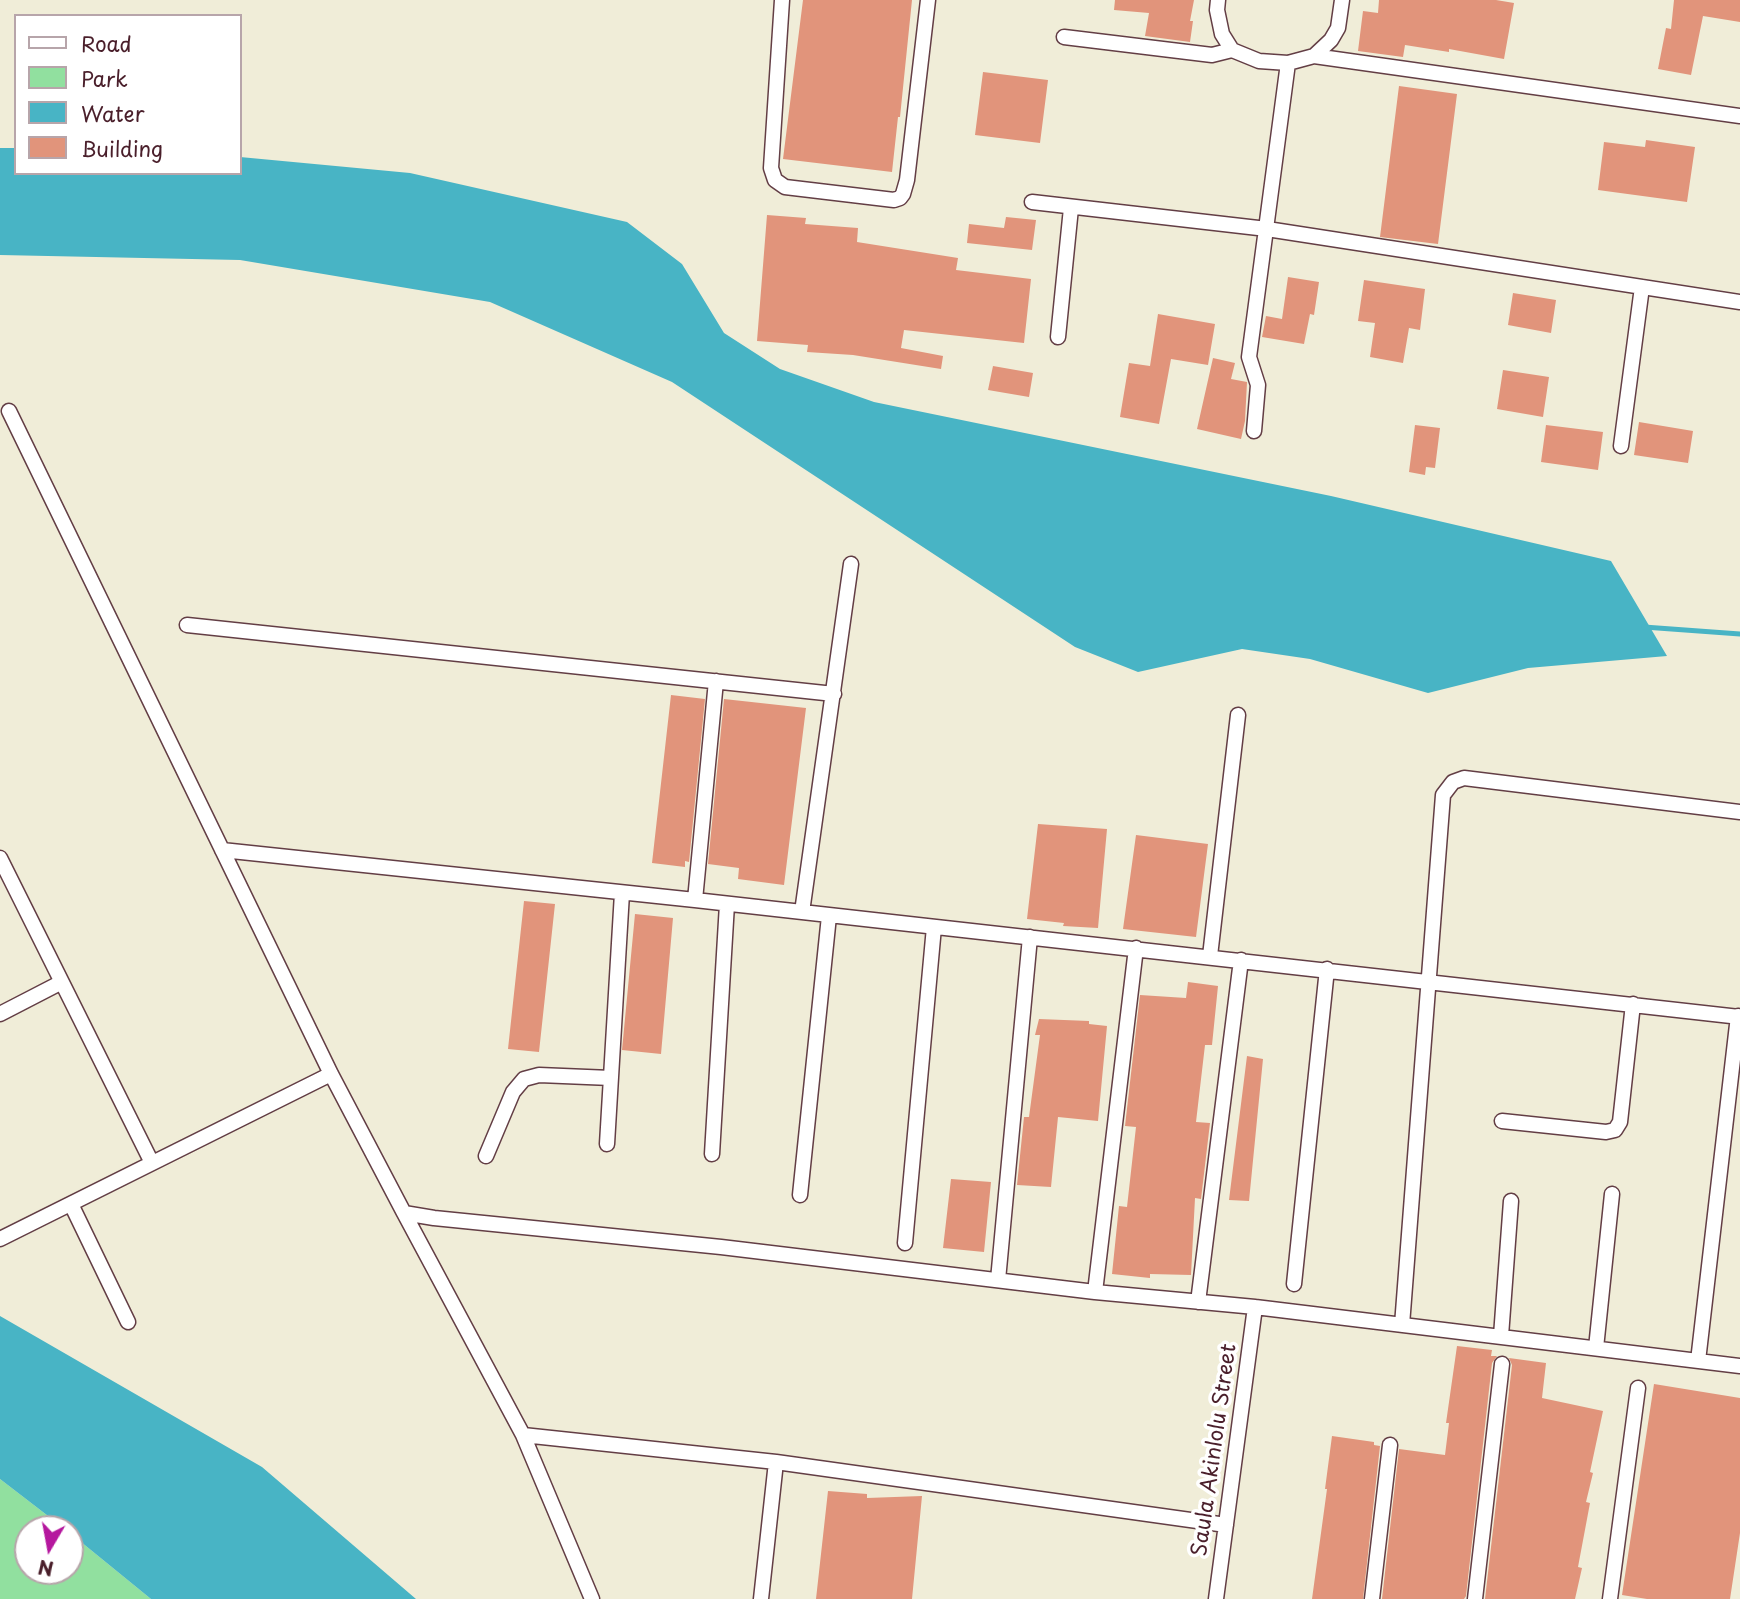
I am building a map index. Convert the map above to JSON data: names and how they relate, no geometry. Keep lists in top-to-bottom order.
{
  "streets": {
    "street": ["Saula Akinlolu Street"]
  },
  "legend": [
    "Road",
    "Park",
    "Water",
    "Building"
  ],
  "north": "bottom"
}
